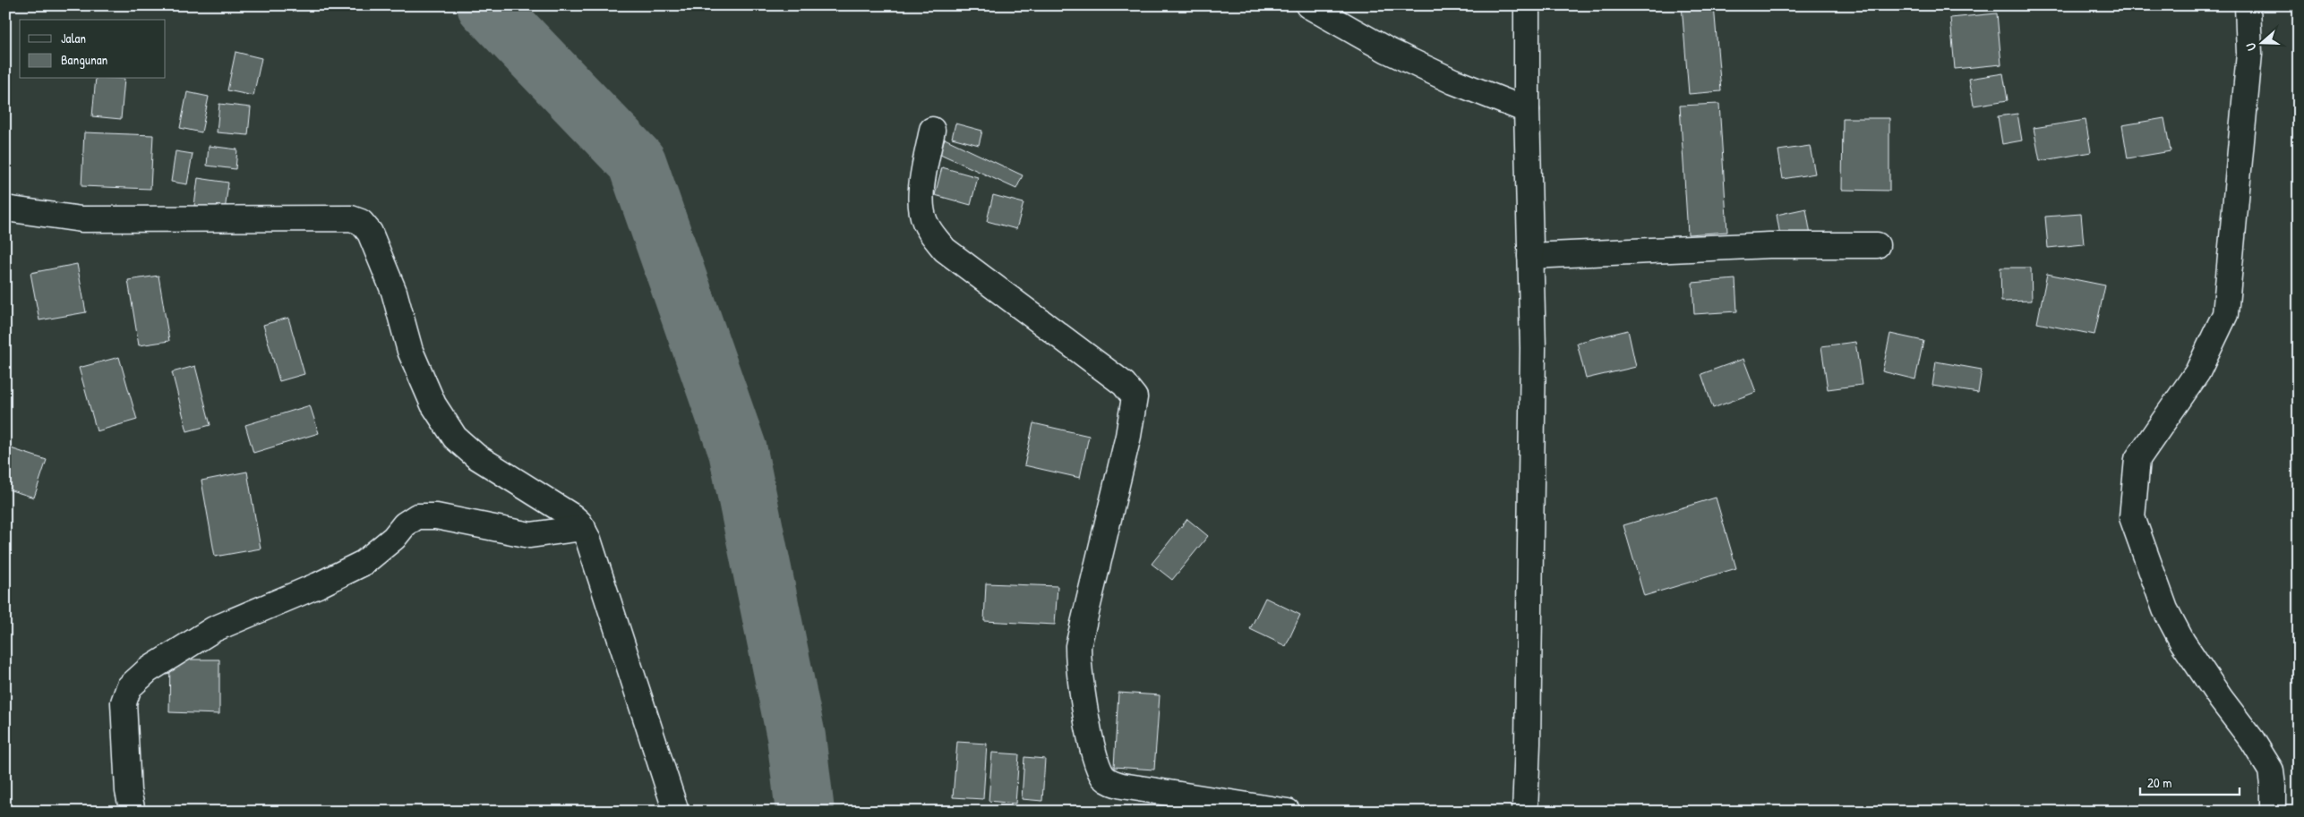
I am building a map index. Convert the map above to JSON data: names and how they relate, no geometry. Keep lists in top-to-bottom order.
{
  "legend": ["Jalan", "Bangunan"],
  "scale_bar": "20 m",
  "north": "left"
}
